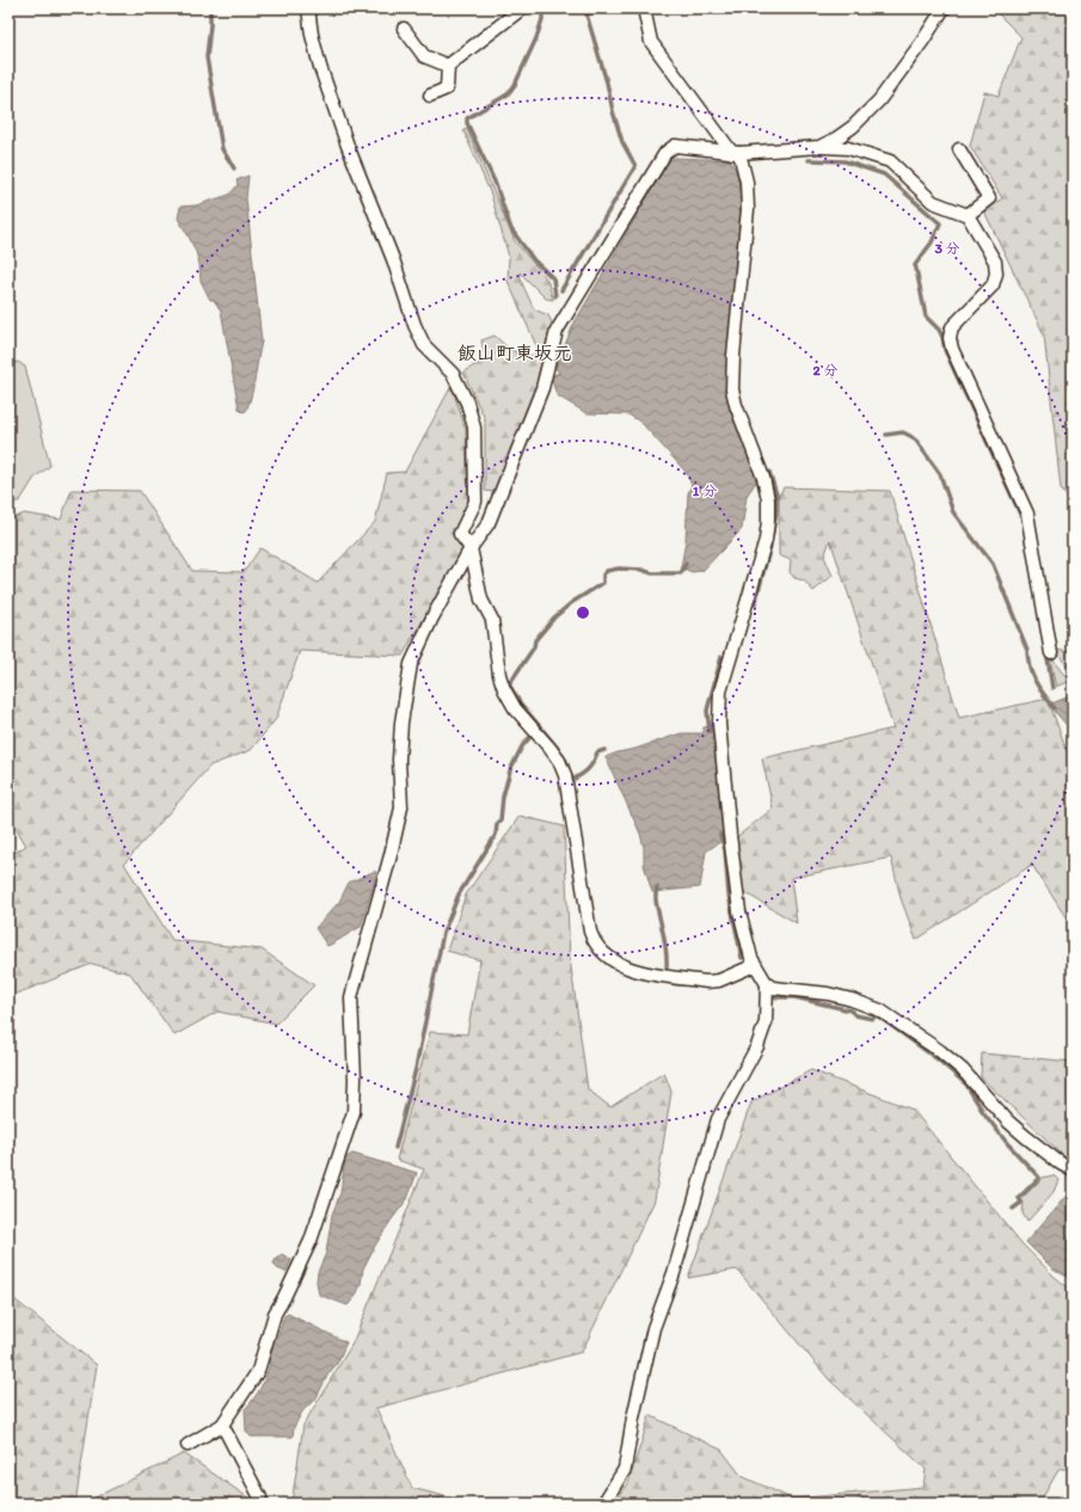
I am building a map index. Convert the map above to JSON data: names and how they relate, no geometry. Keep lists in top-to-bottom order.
{
  "districts": ["飯山町東坂元"],
  "rings": ["3 分", "2 分", "1 分"]
}
